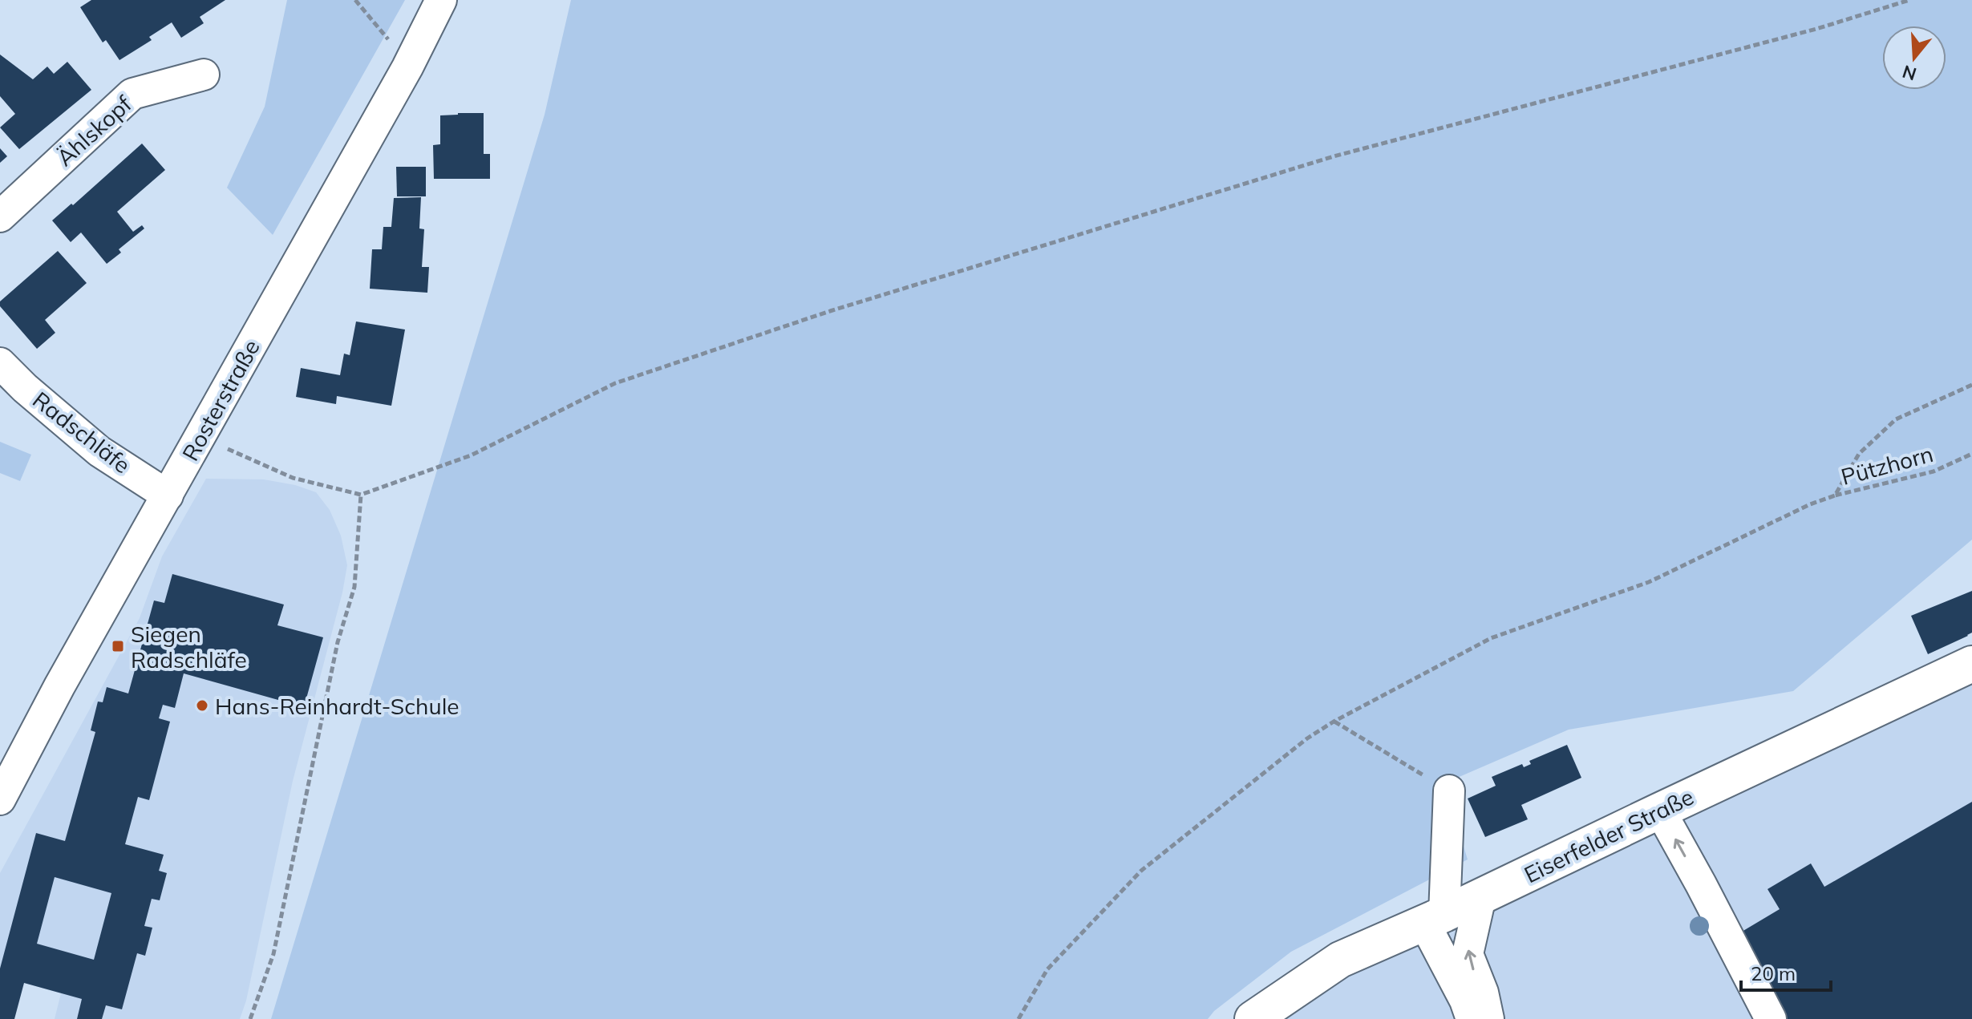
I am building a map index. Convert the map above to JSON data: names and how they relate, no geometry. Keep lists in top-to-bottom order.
{
  "streets": {
    "main road": ["Eiserfelder Straße"],
    "street": ["Ählskopf", "Rosterstraße", "Radschläfe"],
    "path": ["Pützhorn"]
  },
  "crossings": [
    ["Rosterstraße", "Radschläfe"]
  ],
  "places": {
    "transit": ["Siegen Radschläfe"],
    "other": ["Hans-Reinhardt-Schule"]
  },
  "scale_bar": "20 m",
  "north": "bottom"
}
